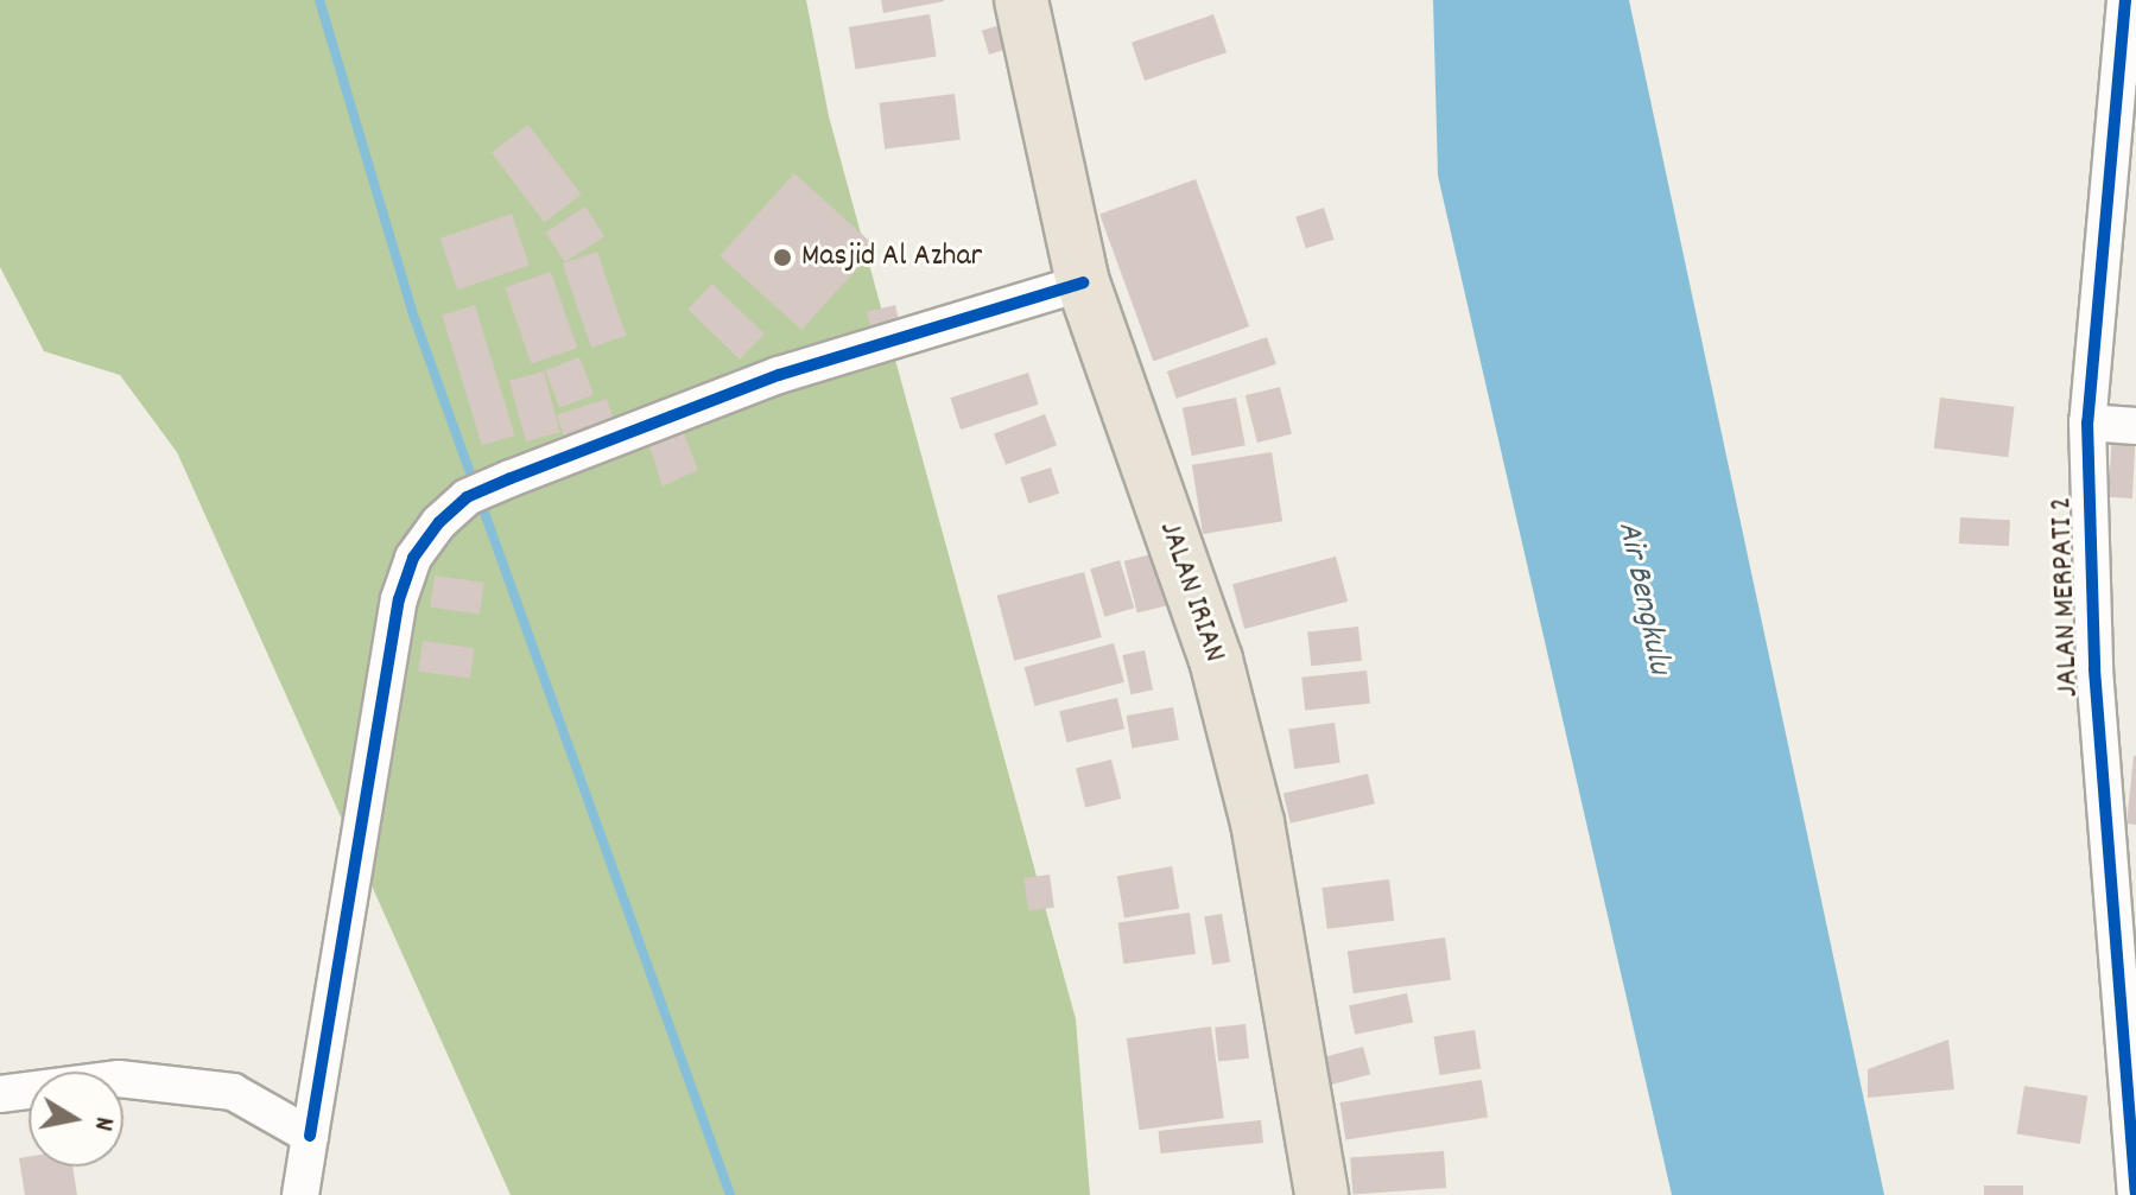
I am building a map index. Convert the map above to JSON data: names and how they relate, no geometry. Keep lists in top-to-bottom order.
{
  "streets": {
    "main road": ["JALAN IRIAN"],
    "street": ["JALAN MERPATI 2"]
  },
  "water": ["Air Bengkulu"],
  "places": ["Masjid Al Azhar"],
  "north": "right"
}
